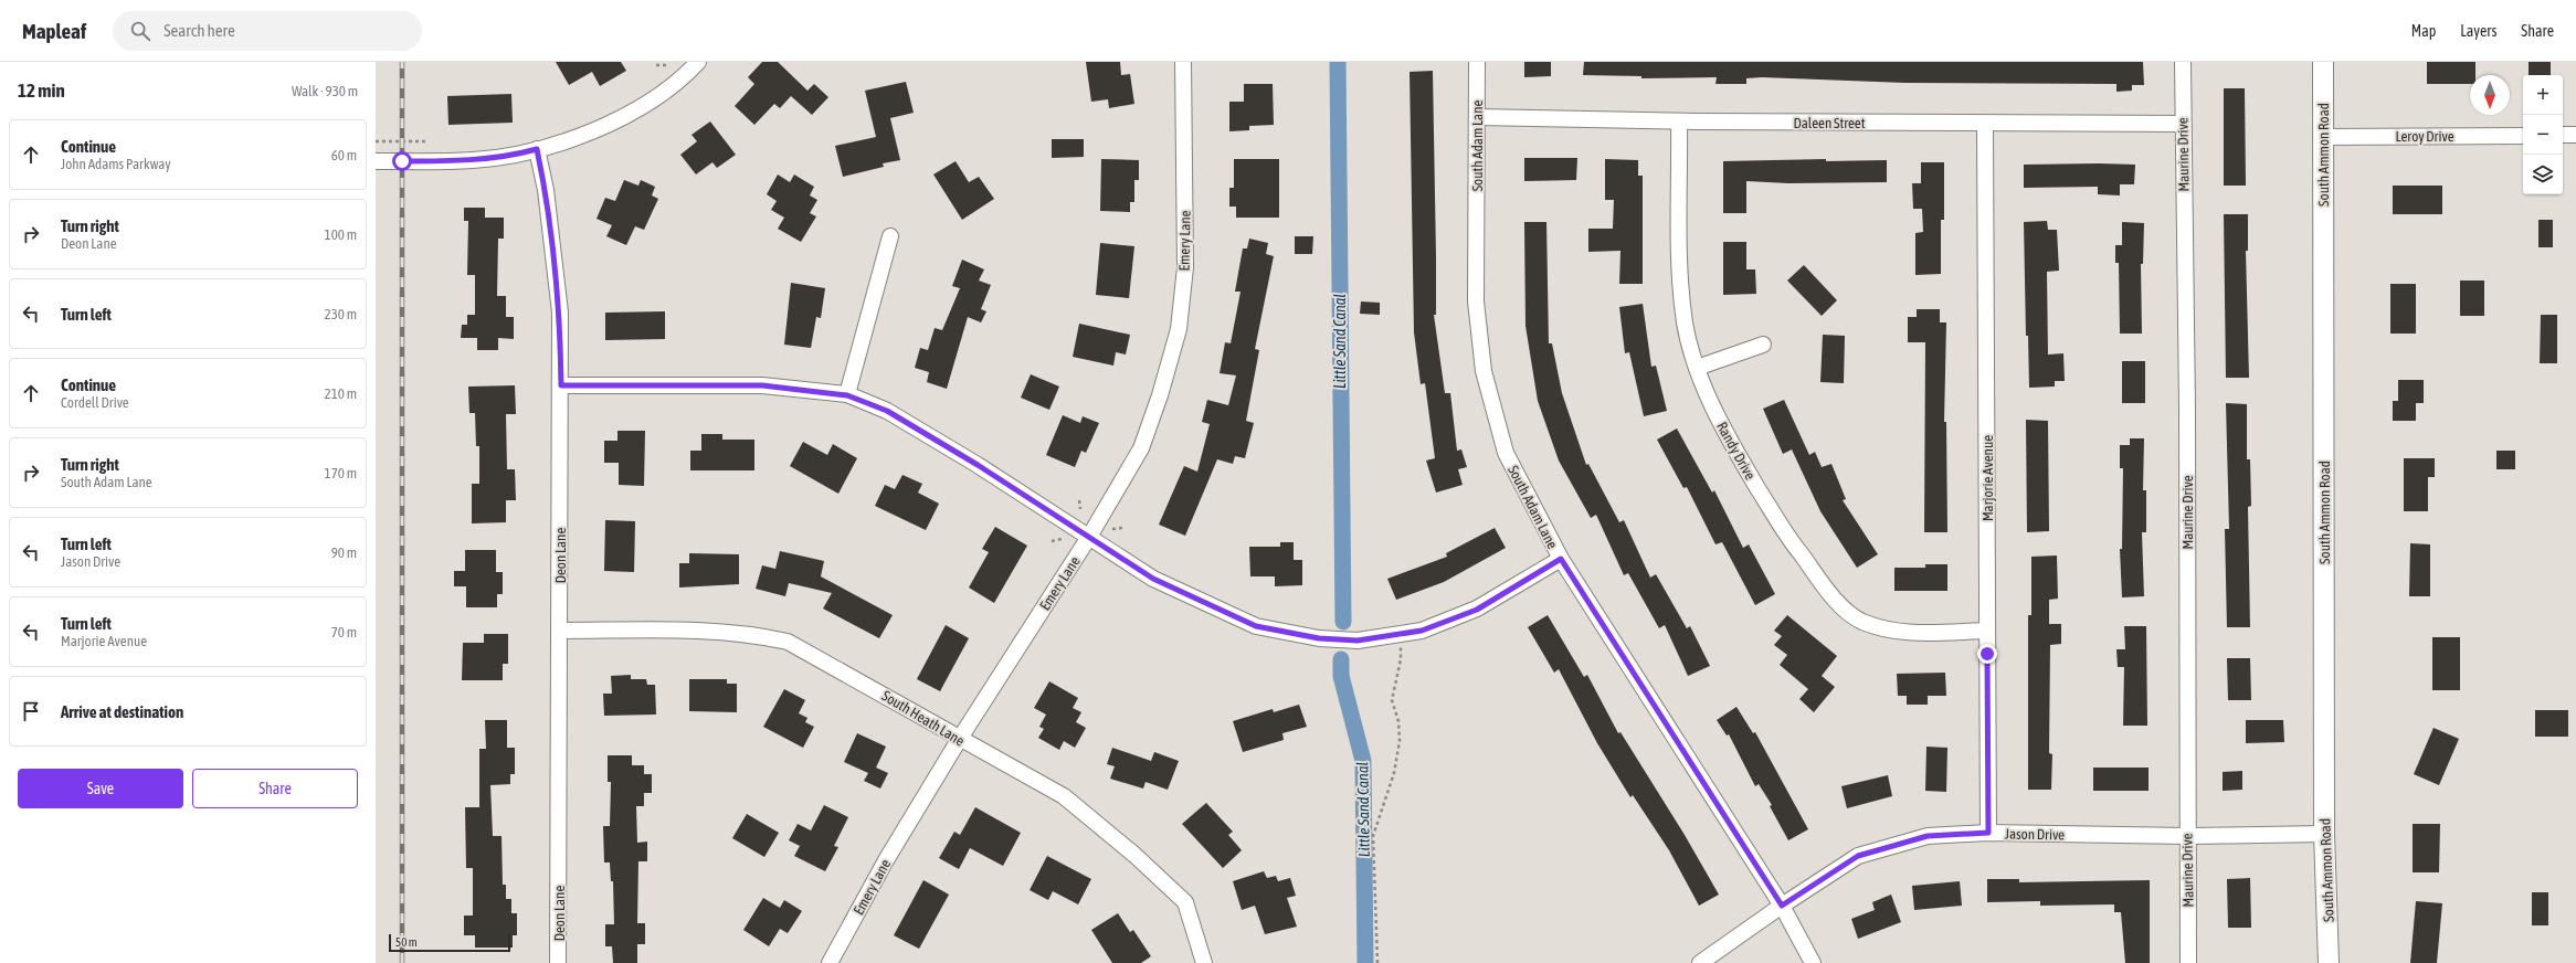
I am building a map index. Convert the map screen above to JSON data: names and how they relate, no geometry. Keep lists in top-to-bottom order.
{
  "streets": {
    "main road": ["South Ammon Road"],
    "street": [
      "Daleen Street",
      "Leroy Drive",
      "South Adam Lane",
      "Maurine Drive",
      "Emery Lane",
      "Randy Drive",
      "Marjorie Avenue",
      "Deon Lane",
      "South Heath Lane",
      "Jason Drive"
    ]
  },
  "crossings": [
    ["Daleen Street", "South Adam Lane"],
    ["Daleen Street", "Maurine Drive"],
    ["Daleen Street", "Randy Drive"],
    ["Daleen Street", "Marjorie Avenue"],
    ["Leroy Drive", "South Ammon Road"],
    ["South Adam Lane", "Jason Drive"],
    ["Maurine Drive", "Jason Drive"],
    ["South Ammon Road", "Jason Drive"],
    ["Emery Lane", "South Heath Lane"],
    ["Randy Drive", "Marjorie Avenue"],
    ["Marjorie Avenue", "Jason Drive"],
    ["Deon Lane", "South Heath Lane"]
  ],
  "water": ["Little Sand Canal"],
  "scale_bar": "50 m",
  "north": "bottom",
  "page": {
    "header": "Mapleaf",
    "search": "Search here",
    "nav": ["Map", "Layers", "Share"],
    "heading": ["12 min", "Walk · 930 m"],
    "map_buttons": ["+", "−"],
    "list": [
      ["Continue", "John Adams Parkway", "60 m"],
      ["Turn right", "Deon Lane", "100 m"],
      ["Turn left", "230 m"],
      ["Continue", "Cordell Drive", "210 m"],
      ["Turn right", "South Adam Lane", "170 m"],
      ["Turn left", "Jason Drive", "90 m"],
      ["Turn left", "Marjorie Avenue", "70 m"],
      "Arrive at destination"
    ],
    "buttons": ["Save", "Share"],
    "scale": "50 m"
  }
}
